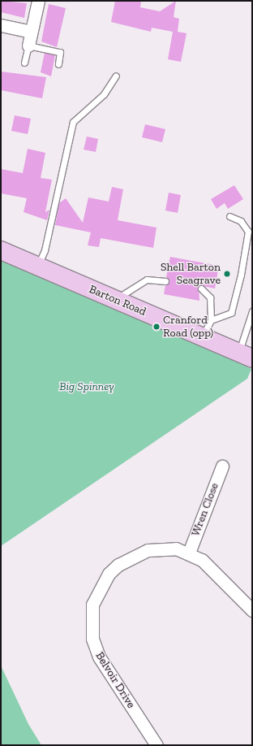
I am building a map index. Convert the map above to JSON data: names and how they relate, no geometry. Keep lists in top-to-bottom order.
{
  "streets": {
    "main road": ["Barton Road"],
    "street": ["Wren Close", "Belvoir Drive"]
  },
  "crossings": [
    ["Wren Close", "Belvoir Drive"]
  ],
  "parks": ["Big Spinney"],
  "places": ["Shell Barton Seagrave", "Cranford Road (opp)"]
}
